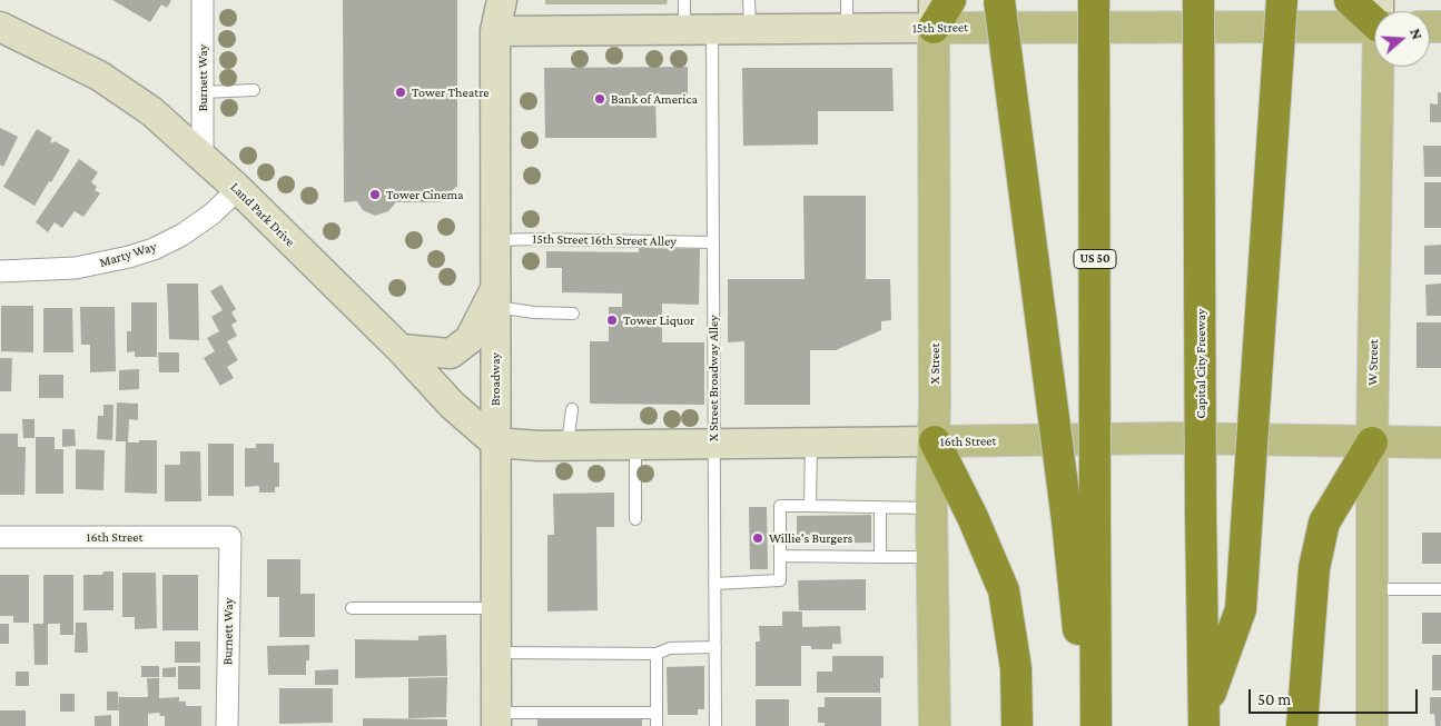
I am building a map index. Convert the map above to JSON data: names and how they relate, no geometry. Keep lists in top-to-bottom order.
{
  "streets": {
    "highway": ["US 50", "Capital City Freeway"],
    "main road": [
      "15th Street",
      "Land Park Drive",
      "W Street",
      "X Street",
      "Broadway",
      "16th Street"
    ],
    "street": ["Burnett Way", "Marty Way"],
    "lane": ["15th Street 16th Street Alley", "X Street Broadway Alley"]
  },
  "crossings": [
    ["15th Street", "X Street"],
    ["15th Street", "X Street Broadway Alley"],
    ["15th Street", "Broadway"],
    ["Burnett Way", "Land Park Drive"],
    ["Burnett Way", "16th Street"],
    ["Land Park Drive", "Marty Way"],
    ["Land Park Drive", "Broadway"],
    ["Land Park Drive", "16th Street"],
    ["15th Street 16th Street Alley", "X Street Broadway Alley"],
    ["15th Street 16th Street Alley", "Broadway"],
    ["W Street", "16th Street"],
    ["X Street", "16th Street"],
    ["X Street Broadway Alley", "16th Street"],
    ["Broadway", "16th Street"]
  ],
  "places": [
    "Tower Theatre",
    "Bank of America",
    "Tower Cinema",
    "Tower Liquor",
    "Willie's Burgers"
  ],
  "scale_bar": "50 m",
  "north": "right"
}
